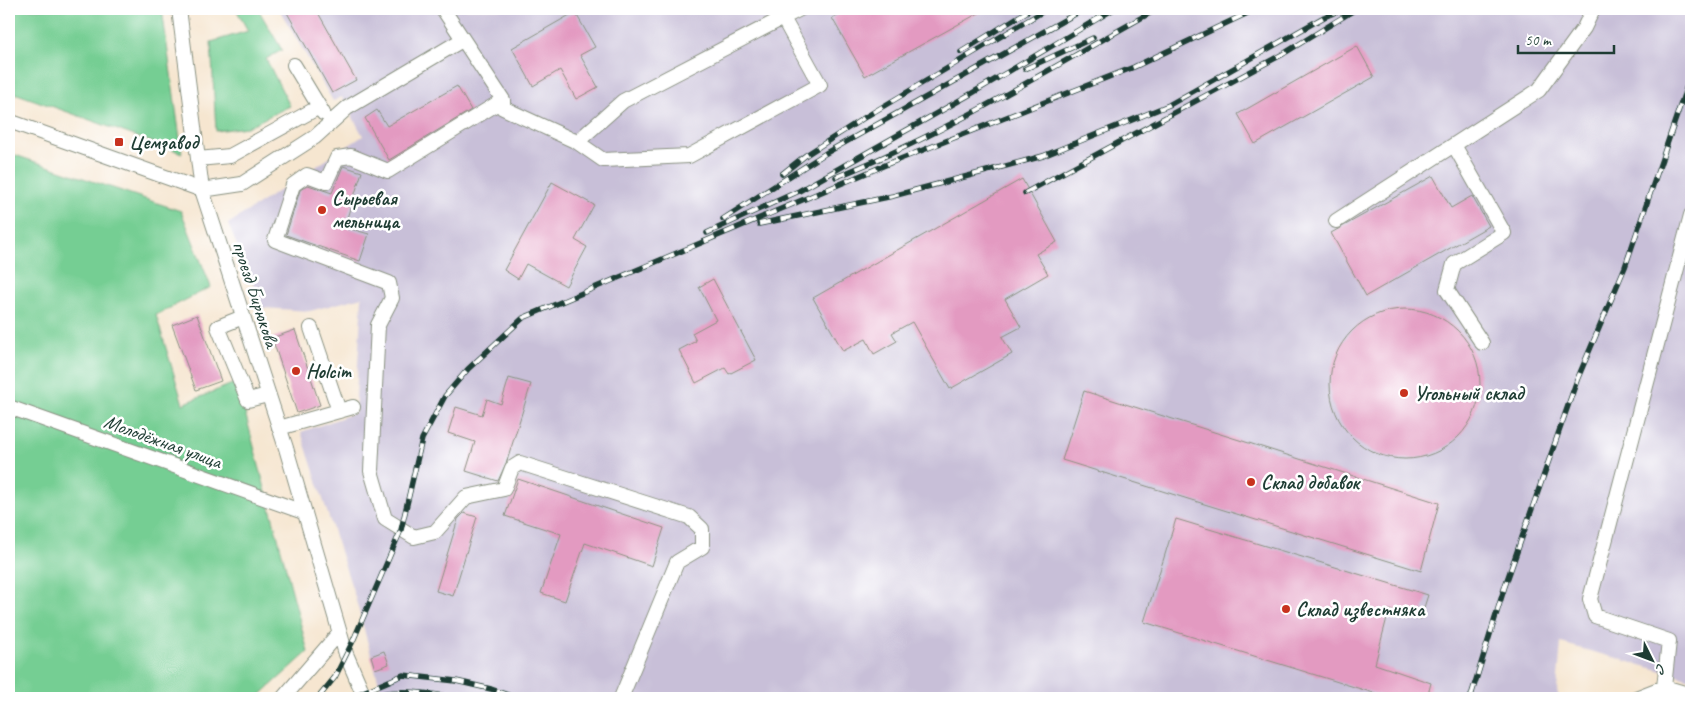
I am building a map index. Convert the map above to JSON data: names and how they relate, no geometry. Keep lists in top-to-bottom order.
{
  "streets": {
    "street": ["проезд Бирюкова", "Молодёжная улица"]
  },
  "crossings": [
    ["проезд Бирюкова", "Молодёжная улица"]
  ],
  "places": {
    "transit": ["Цемзавод"],
    "other": [
      "Сырьевая мельница",
      "Holcim",
      "Угольный склад",
      "Склад добавок",
      "Склад известняка"
    ]
  },
  "scale_bar": "50 m",
  "north": "bottom right"
}
